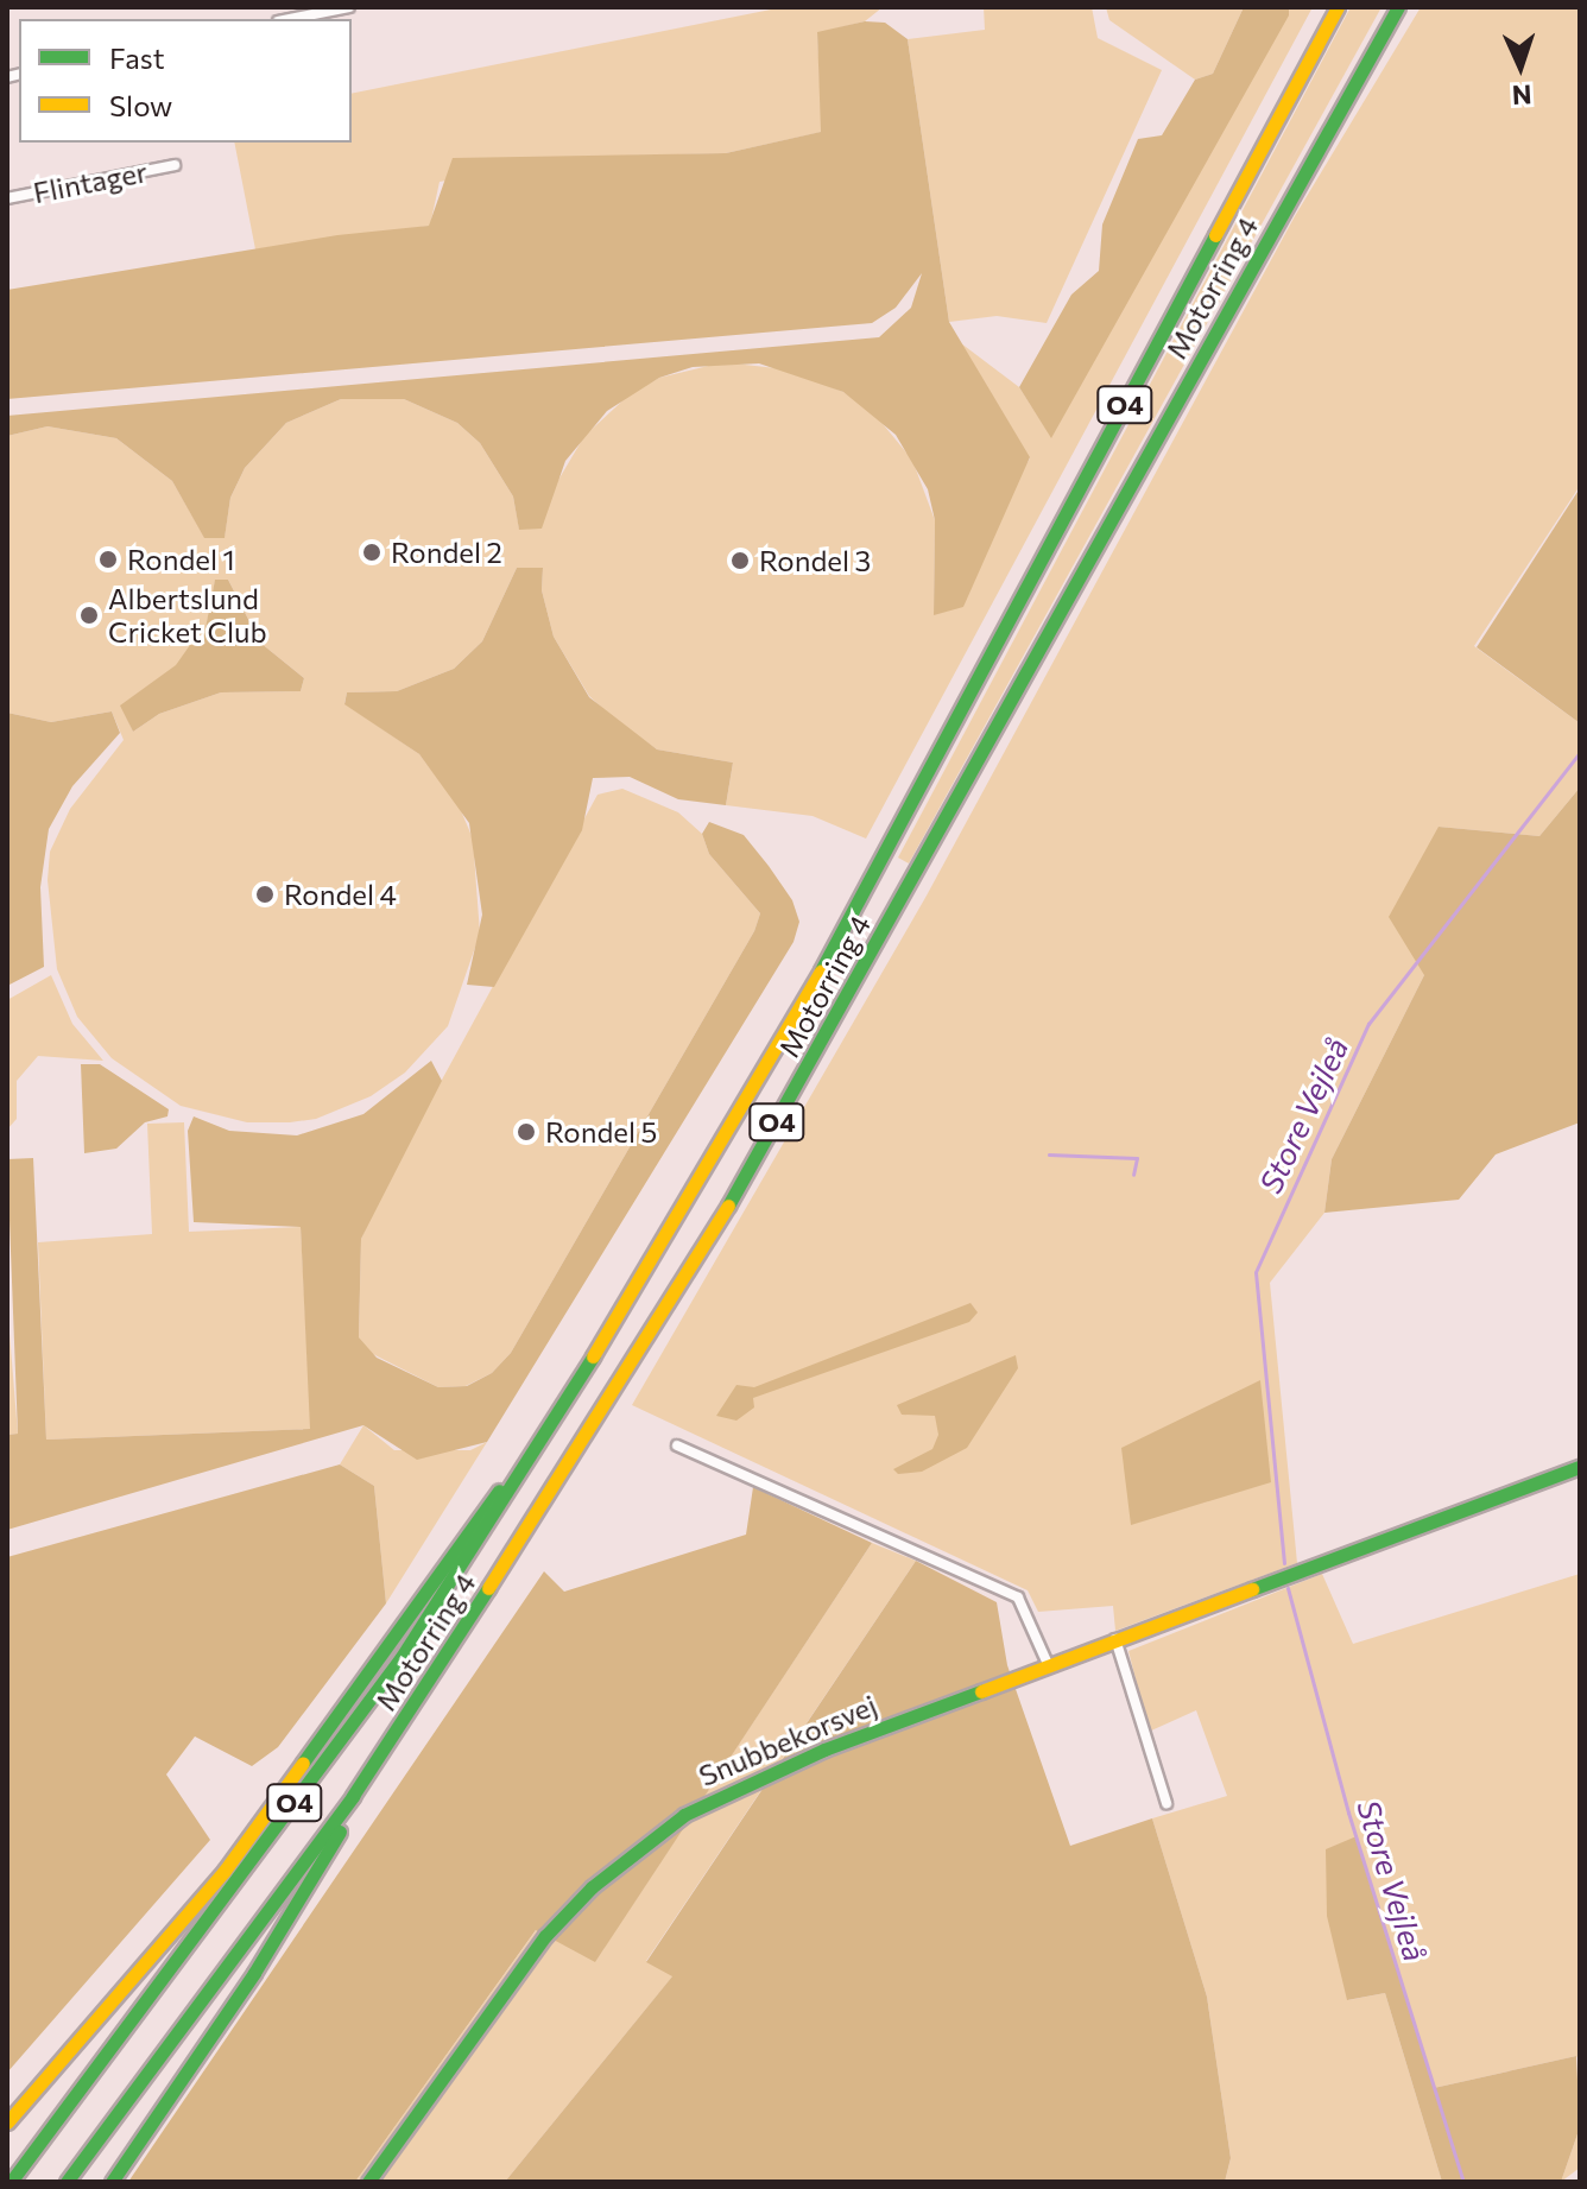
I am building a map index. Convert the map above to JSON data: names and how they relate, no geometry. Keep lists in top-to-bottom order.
{
  "streets": {
    "main road": ["Motorring 4", "O4", "Snubbekorsvej"],
    "street": ["Flintager"]
  },
  "crossings": [
    ["Motorring 4", "O4"]
  ],
  "water": ["Store Vejleå"],
  "places": [
    "Rondel 2",
    "Rondel 1",
    "Rondel 3",
    "Albertslund Cricket Club",
    "Rondel 4",
    "Rondel 5"
  ],
  "legend": ["Fast", "Slow"],
  "north": "bottom"
}
